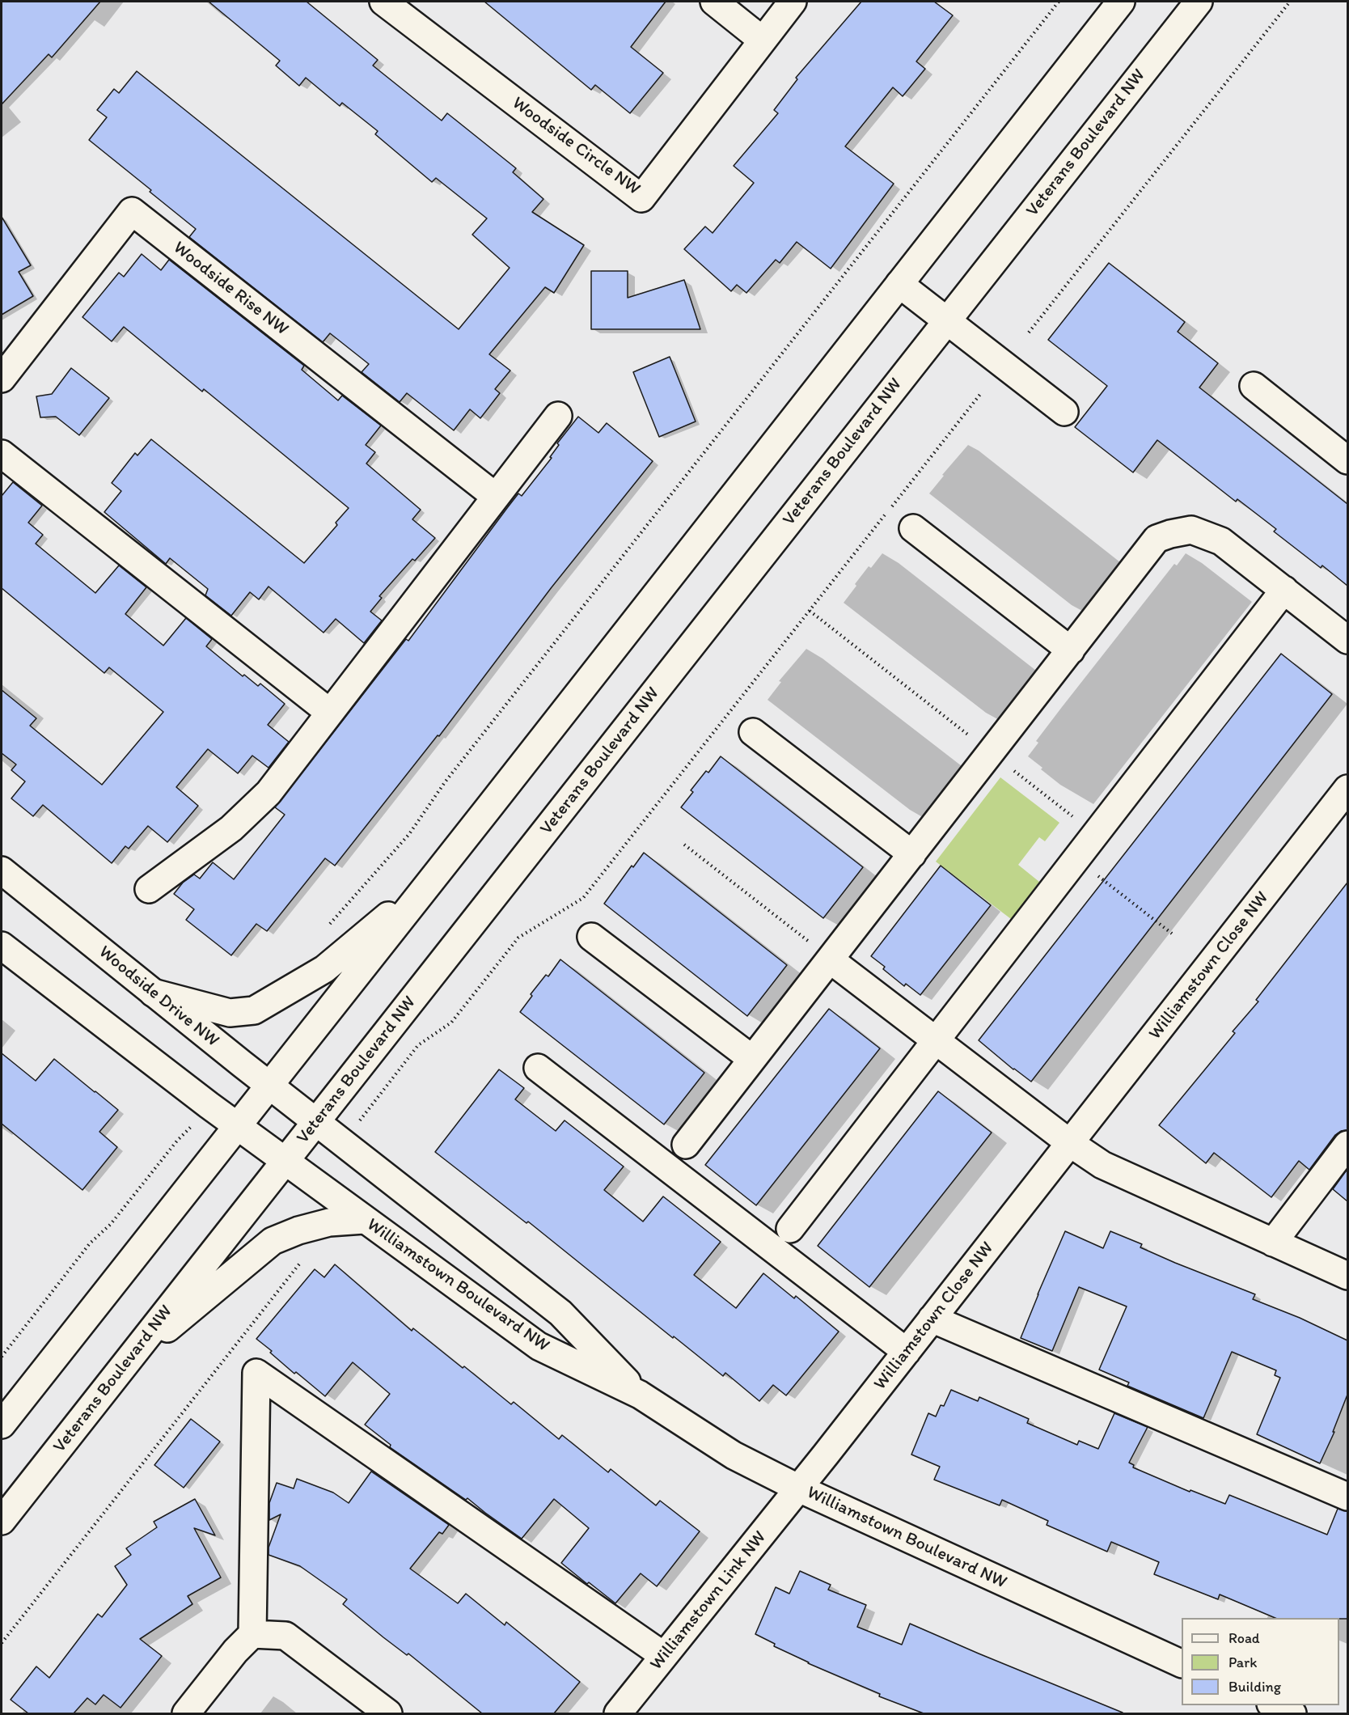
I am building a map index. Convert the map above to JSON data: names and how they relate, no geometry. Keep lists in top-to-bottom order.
{
  "streets": {
    "street": [
      "Veterans Boulevard NW",
      "Woodside Circle NW",
      "Woodside Rise NW",
      "Williamstown Close NW",
      "Woodside Drive NW",
      "Williamstown Boulevard NW",
      "Williamstown Link NW"
    ]
  },
  "crossings": [
    ["Veterans Boulevard NW", "Woodside Drive NW"],
    ["Veterans Boulevard NW", "Williamstown Boulevard NW"],
    ["Williamstown Close NW", "Williamstown Boulevard NW"],
    ["Williamstown Close NW", "Williamstown Link NW"],
    ["Woodside Drive NW", "Williamstown Boulevard NW"],
    ["Williamstown Boulevard NW", "Williamstown Link NW"]
  ],
  "legend": ["Road", "Park", "Building"]
}
